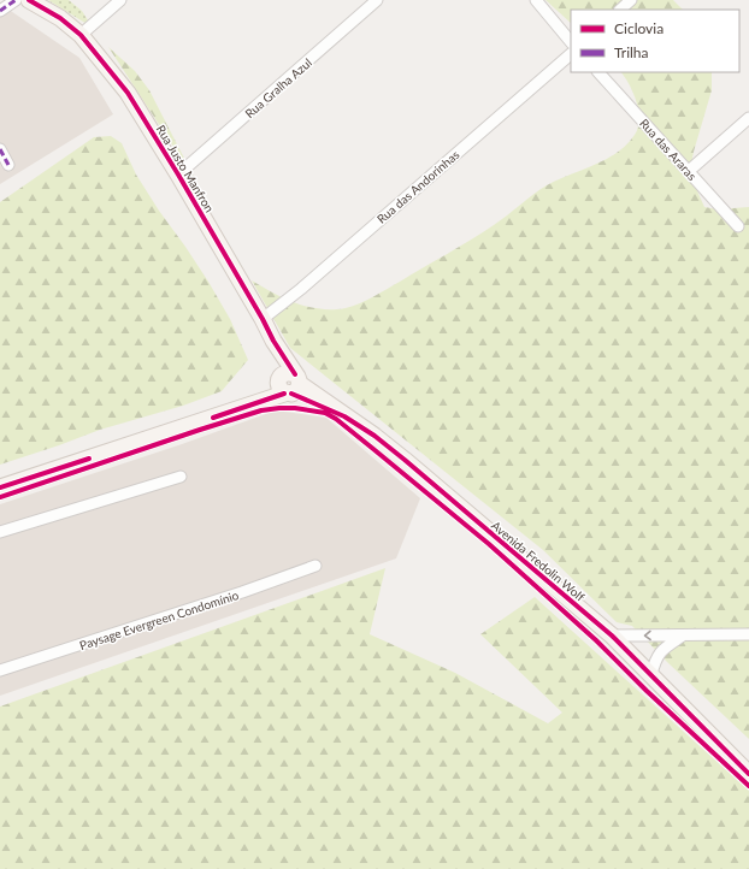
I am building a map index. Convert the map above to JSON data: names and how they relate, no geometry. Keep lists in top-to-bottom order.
{
  "streets": {
    "main road": ["Rua Justo Manfron", "Avenida Fredolin Wolf"],
    "street": [
      "Rua Gralha Azul",
      "Rua das Araras",
      "Rua das Andorinhas",
      "Paysage Evergreen Condomínio"
    ]
  },
  "crossings": [
    ["Rua Gralha Azul", "Rua Justo Manfron"],
    ["Rua Justo Manfron", "Rua das Andorinhas"],
    ["Rua Justo Manfron", "Avenida Fredolin Wolf"]
  ],
  "legend": ["Ciclovia", "Trilha"]
}
